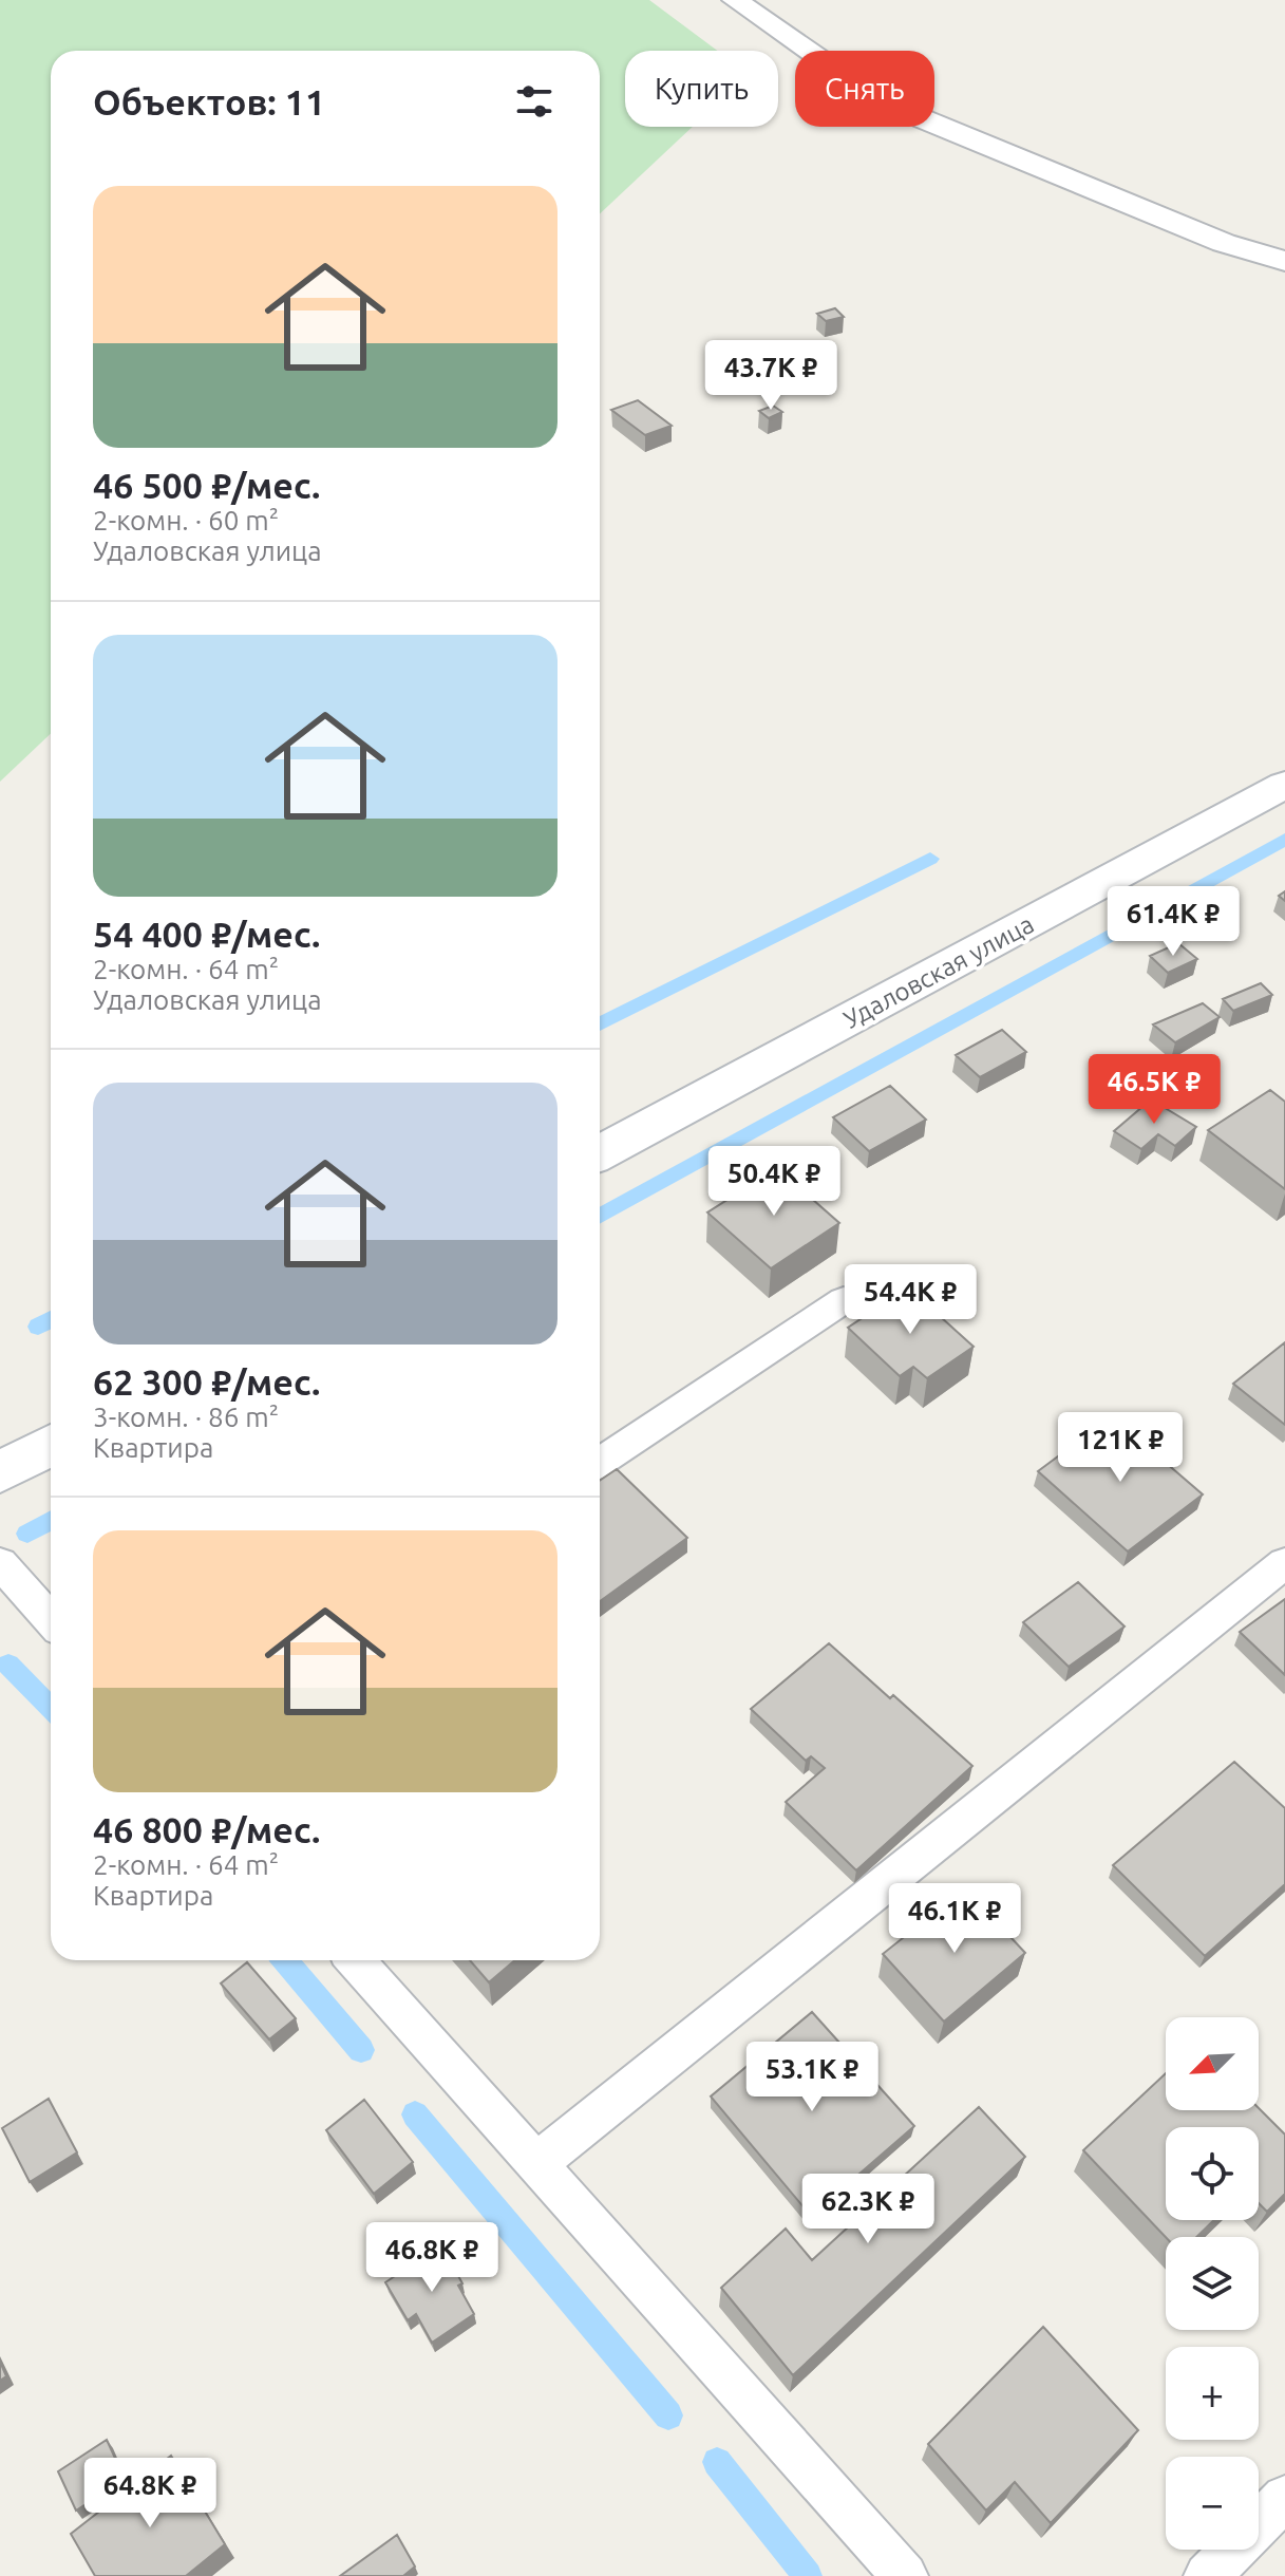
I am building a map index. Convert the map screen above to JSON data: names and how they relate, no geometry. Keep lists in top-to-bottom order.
{
  "streets": {
    "street": ["Удаловская улица"]
  },
  "north": "bottom left",
  "page": {
    "chip": ["Купить", "Снять"],
    "heading": "Объектов: 11",
    "list": [
      {
        "name": "46 500 ₽/мес.",
        "note": "2-комн. · 60 m² · Удаловская улица"
      },
      {
        "name": "54 400 ₽/мес.",
        "note": "2-комн. · 64 m² · Удаловская улица"
      },
      {
        "name": "62 300 ₽/мес.",
        "note": "3-комн. · 86 m² · Квартира"
      },
      {
        "name": "46 800 ₽/мес.",
        "note": "2-комн. · 64 m² · Квартира"
      }
    ],
    "price": [
      "43.7K ₽",
      "61.4K ₽",
      "46.5K ₽",
      "50.4K ₽",
      "54.4K ₽",
      "121K ₽",
      "46.1K ₽",
      "53.1K ₽",
      "62.3K ₽",
      "46.8K ₽",
      "64.8K ₽"
    ],
    "map_buttons": ["+", "−"]
  }
}
